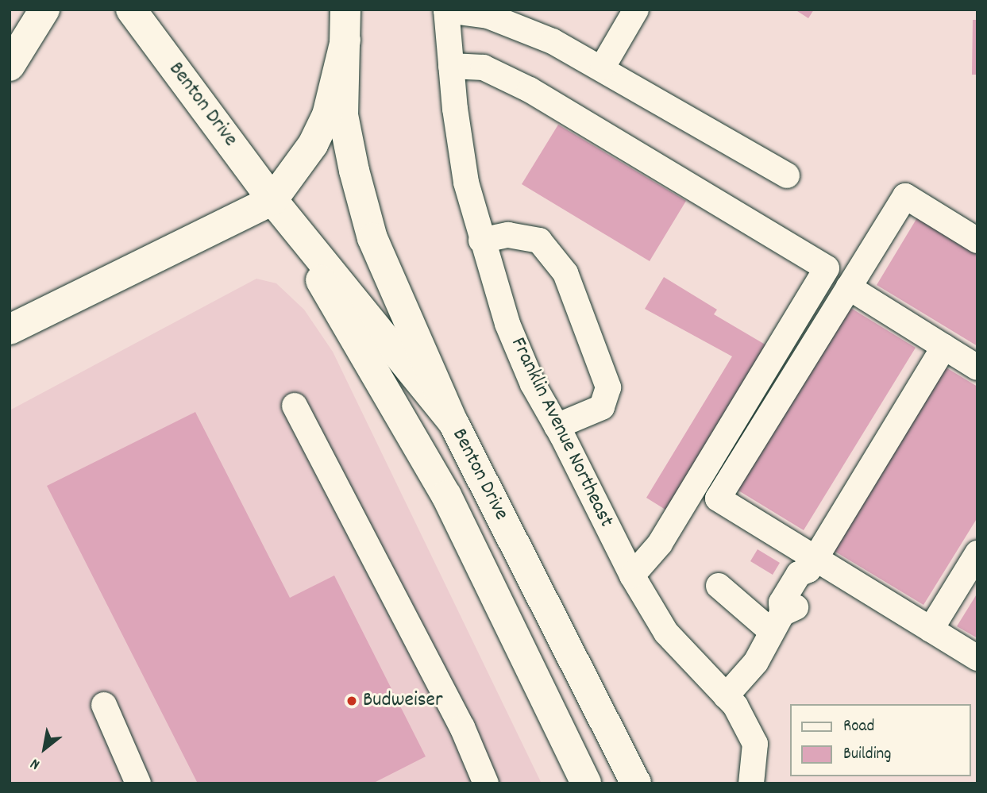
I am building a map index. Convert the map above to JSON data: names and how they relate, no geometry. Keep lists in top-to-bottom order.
{
  "streets": {
    "main road": ["Benton Drive"],
    "street": ["Franklin Avenue Northeast"]
  },
  "places": ["Budweiser"],
  "legend": ["Road", "Building"],
  "north": "bottom left"
}
